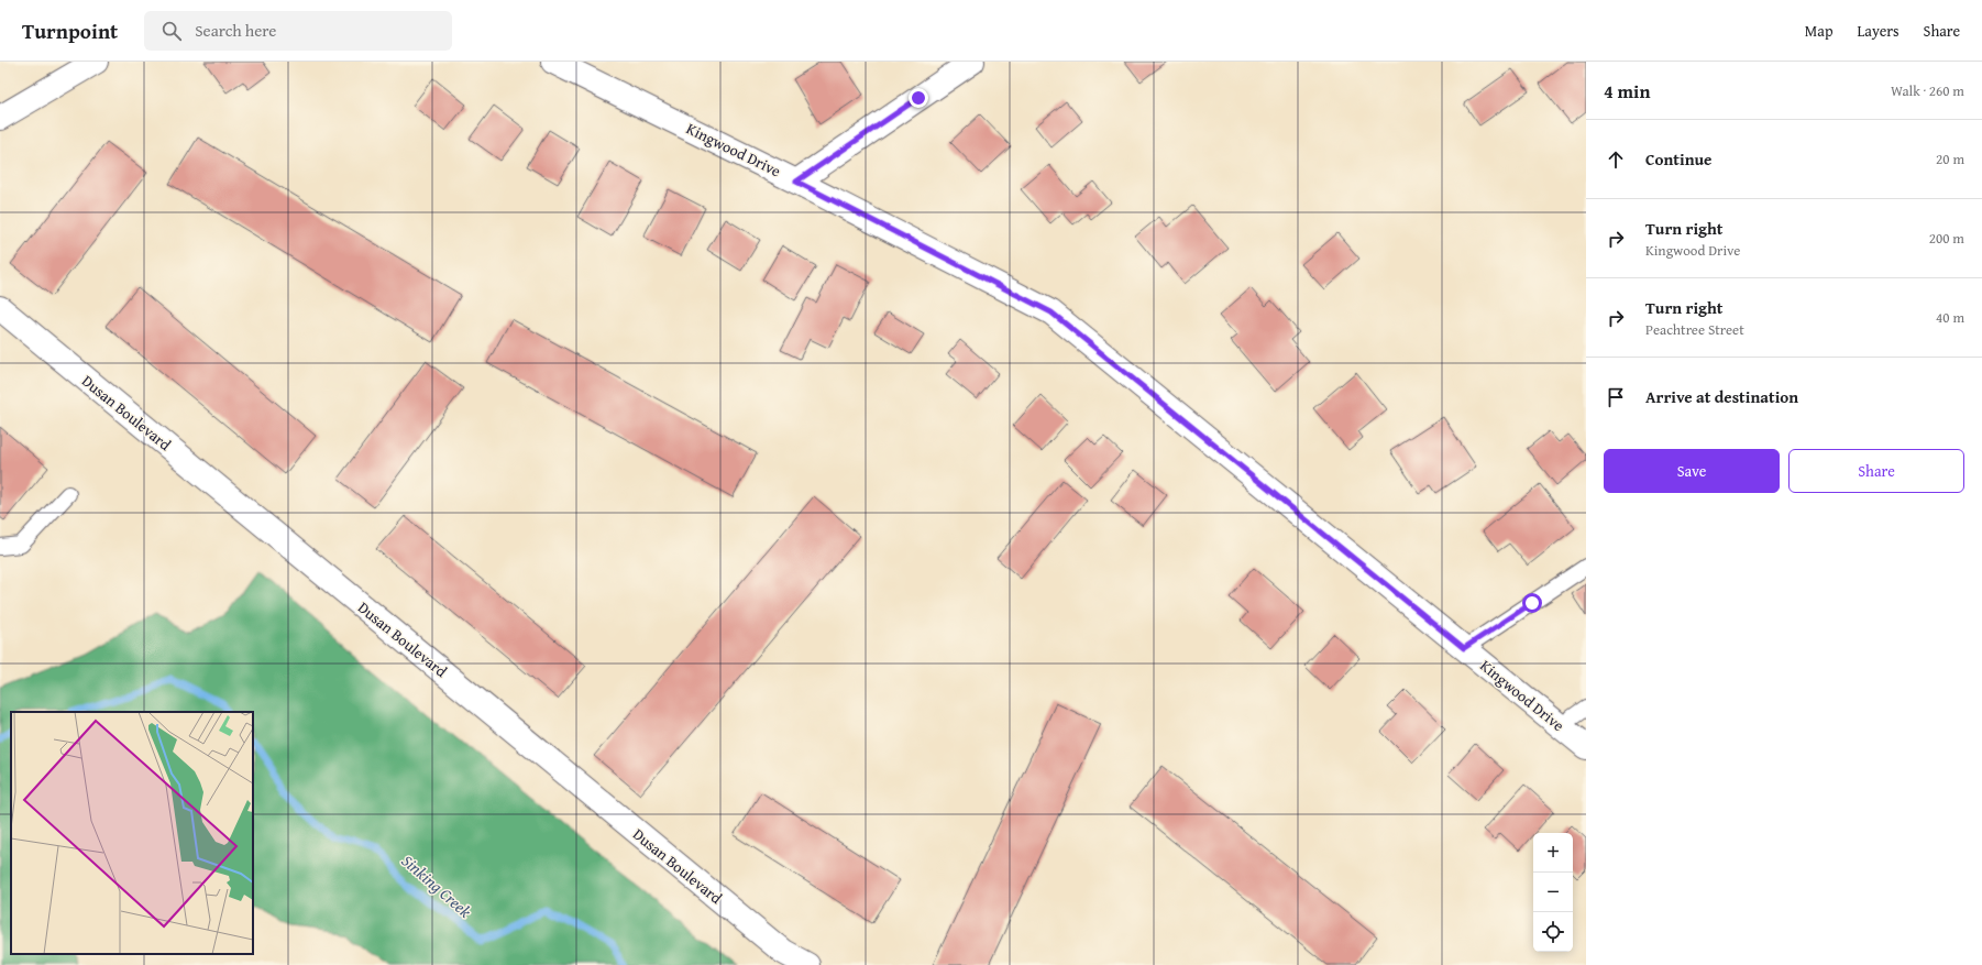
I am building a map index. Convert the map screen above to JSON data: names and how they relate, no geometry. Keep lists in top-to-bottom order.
{
  "streets": {
    "street": ["Kingwood Drive", "Dusan Boulevard"]
  },
  "water": ["Sinking Creek"],
  "page": {
    "header": "Turnpoint",
    "search": "Search here",
    "nav": ["Map", "Layers", "Share"],
    "heading": ["4 min", "Walk · 260 m"],
    "list": [
      ["Continue", "20 m"],
      ["Turn right", "Kingwood Drive", "200 m"],
      ["Turn right", "Peachtree Street", "40 m"],
      "Arrive at destination"
    ],
    "buttons": ["Save", "Share"],
    "map_buttons": ["+", "−"]
  }
}
